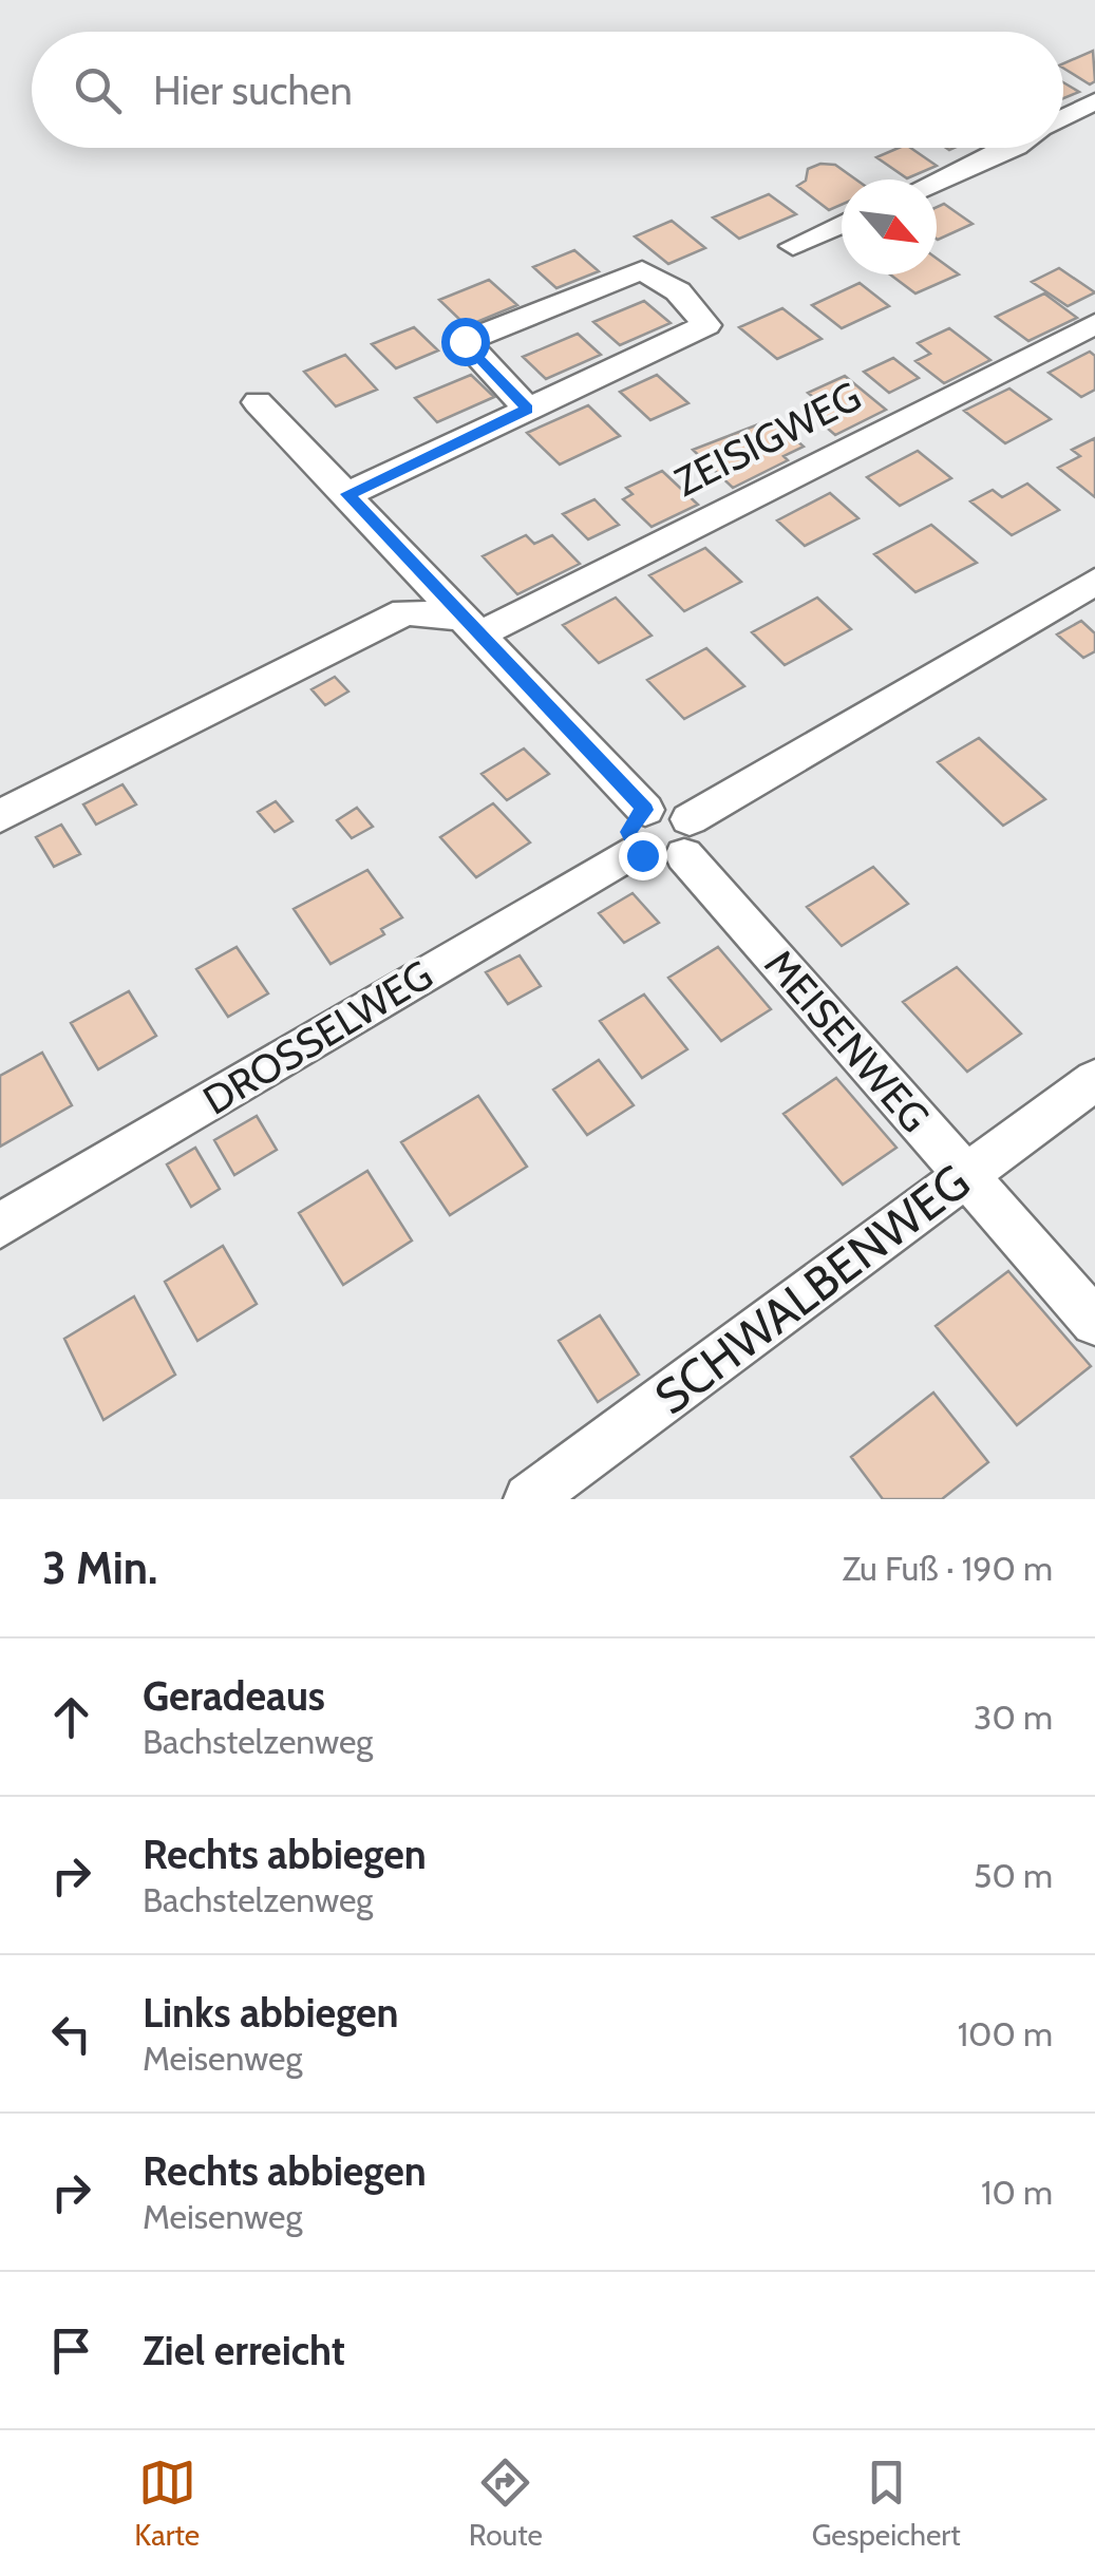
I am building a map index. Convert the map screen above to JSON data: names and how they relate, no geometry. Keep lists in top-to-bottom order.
{
  "streets": {
    "street": [
      "ZEISIGWEG",
      "DROSSELWEG",
      "MEISENWEG",
      "SCHWALBENWEG"
    ]
  },
  "crossings": [
    ["MEISENWEG", "SCHWALBENWEG"]
  ],
  "north": "bottom right",
  "page": {
    "search": "Hier suchen",
    "heading": ["3 Min.", "Zu Fuß · 190 m"],
    "list": [
      ["Geradeaus", "Bachstelzenweg", "30 m"],
      ["Rechts abbiegen", "Bachstelzenweg", "50 m"],
      ["Links abbiegen", "Meisenweg", "100 m"],
      ["Rechts abbiegen", "Meisenweg", "10 m"],
      "Ziel erreicht"
    ],
    "nav": ["Karte", "Route", "Gespeichert"]
  }
}
